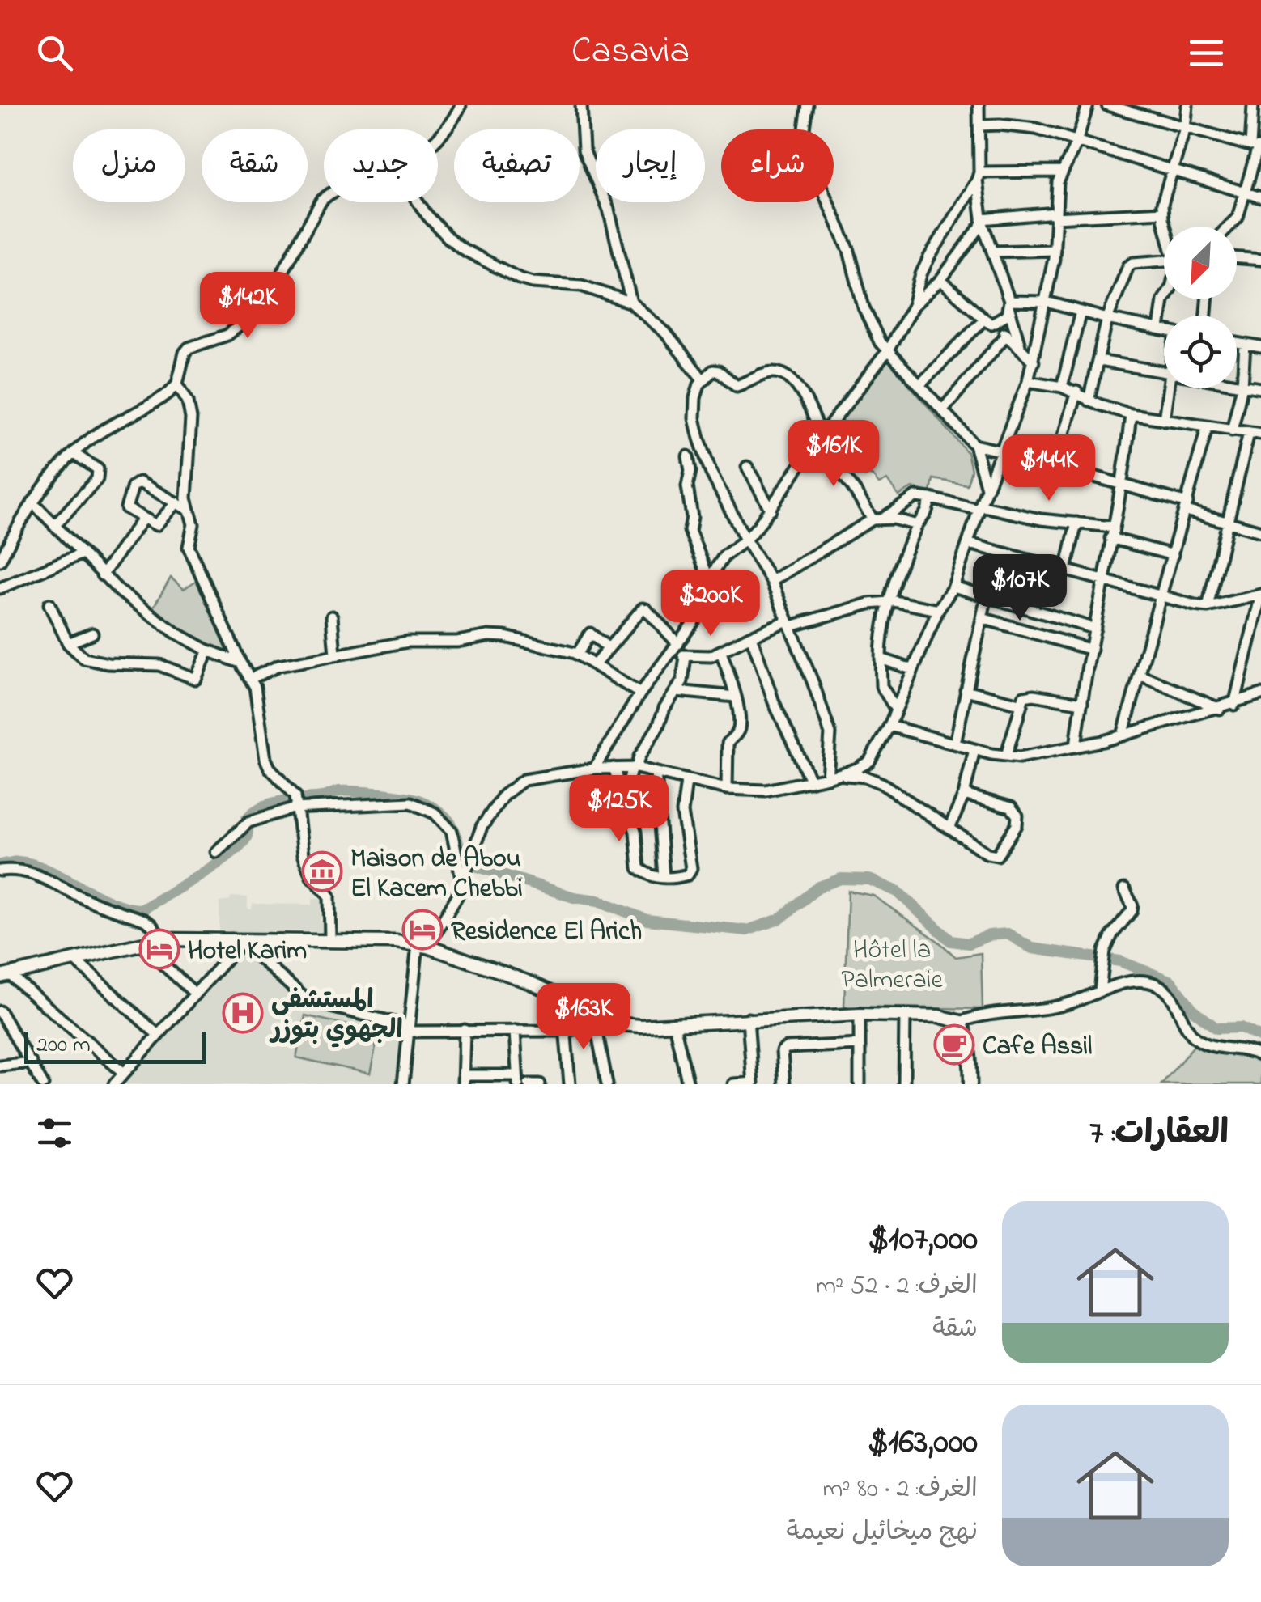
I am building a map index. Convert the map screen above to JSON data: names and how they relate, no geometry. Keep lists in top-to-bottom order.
{
  "parks": ["Hôtel la Palmeraie"],
  "places": {
    "museum": ["Maison de Abou El Kacem Chebbi"],
    "hotel": ["Residence El Arich", "Hotel Karim"],
    "hospital": ["المستشفى الجهوي بتوزر"],
    "cafe": ["Cafe Assil"]
  },
  "scale_bar": "200 m",
  "north": "bottom left",
  "page": {
    "header": "Casavia",
    "chip": [
      "شراء",
      "إيجار",
      "تصفية",
      "جديد",
      "شقة",
      "منزل"
    ],
    "price": [
      "$142K",
      "$161K",
      "$144K",
      "$107K",
      "$200K",
      "$125K",
      "$163K"
    ],
    "scale": "200 m",
    "heading": "العقارات: 7",
    "list": [
      {
        "name": "$107,000",
        "note": "الغرف: 2 · 52 m² · شقة"
      },
      {
        "name": "$163,000",
        "note": "الغرف: 2 · 80 m² · نهج ميخائيل نعيمة"
      }
    ]
  }
}
